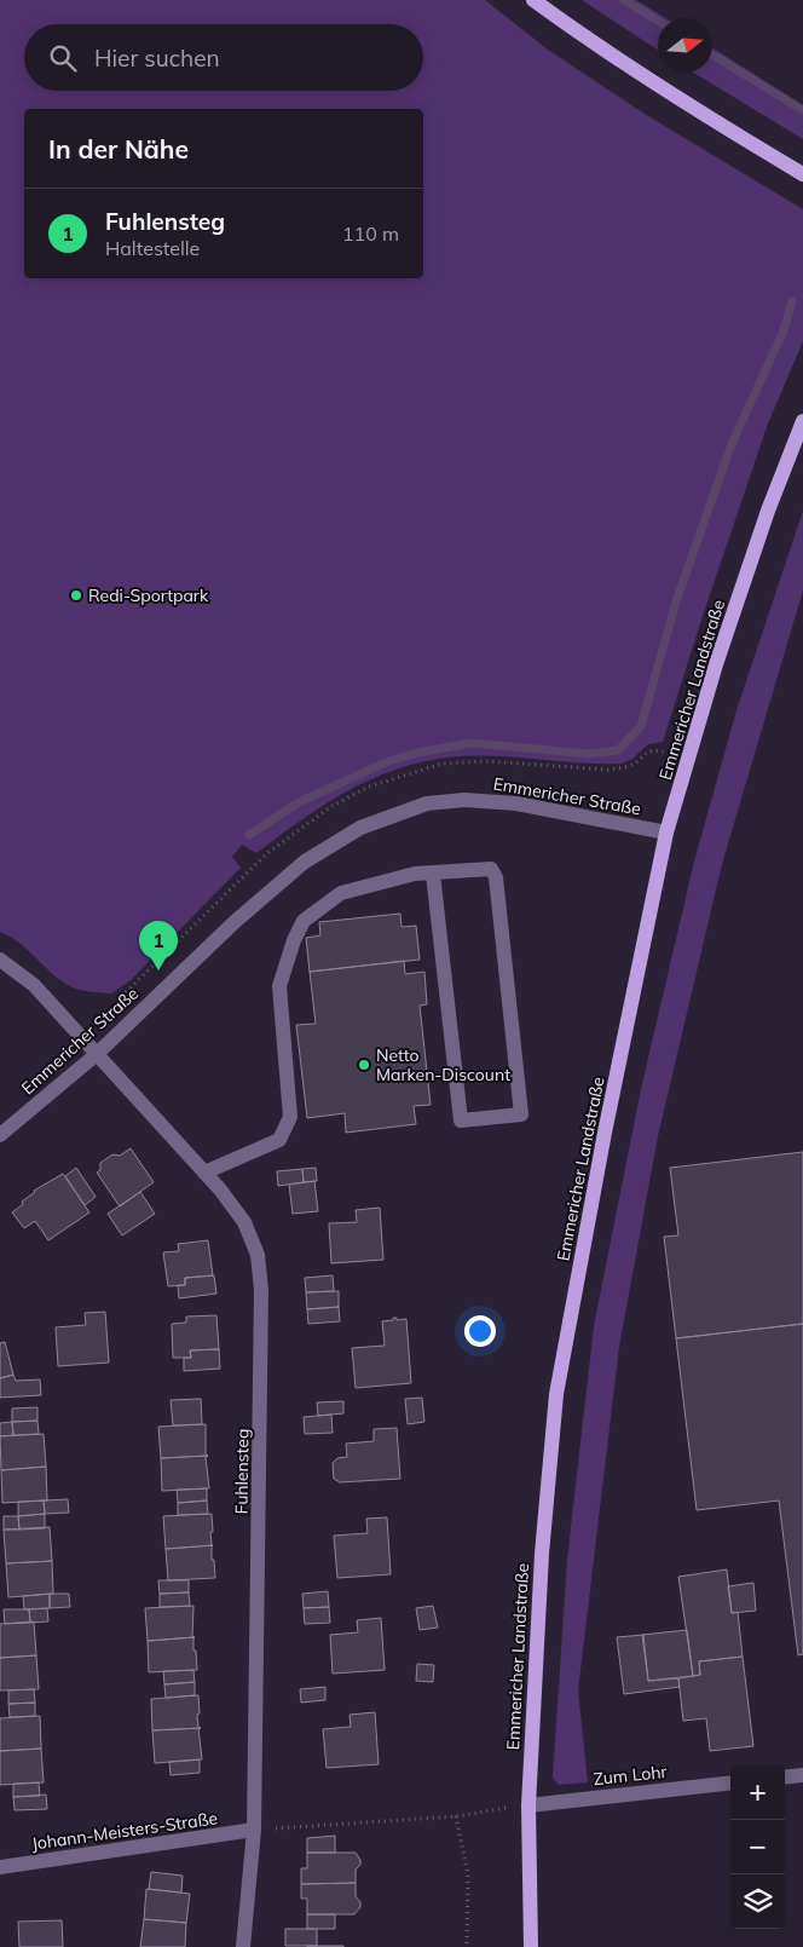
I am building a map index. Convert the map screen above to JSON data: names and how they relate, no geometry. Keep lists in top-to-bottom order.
{
  "streets": {
    "main road": ["Emmericher Landstraße"],
    "street": [
      "Emmericher Straße",
      "Fuhlensteg",
      "Zum Lohr",
      "Johann-Meisters-Straße"
    ]
  },
  "crossings": [
    ["Emmericher Landstraße", "Emmericher Straße"],
    ["Emmericher Landstraße", "Zum Lohr"],
    ["Emmericher Straße", "Fuhlensteg"],
    ["Fuhlensteg", "Johann-Meisters-Straße"]
  ],
  "places": ["Redi-Sportpark", "Netto Marken-Discount"],
  "north": "right",
  "page": {
    "search": "Hier suchen",
    "heading": "In der Nähe",
    "list": [
      {
        "mark": "1",
        "name": "Fuhlensteg",
        "note": "Haltestelle",
        "value": "110 m"
      }
    ],
    "pins": "1",
    "map_buttons": ["+", "−"]
  }
}
